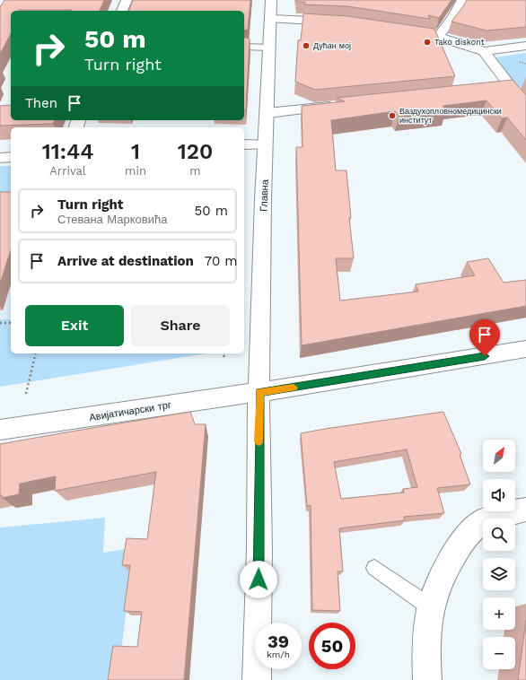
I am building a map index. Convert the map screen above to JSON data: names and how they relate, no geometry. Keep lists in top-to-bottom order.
{
  "streets": {
    "street": ["Главна", "Авијатичарски трг"]
  },
  "crossings": [
    ["Главна", "Авијатичарски трг"]
  ],
  "places": ["Tako diskont", "Дућан мој", "Ваздухопловномедицински институт"],
  "north": "top right",
  "page": {
    "turn": ["50 m", "Turn right"],
    "then": "Then",
    "eta": [
      "11:44",
      "Arrival",
      "1",
      "min",
      "120",
      "m"
    ],
    "list": [
      {
        "name": "Turn right",
        "note": "Стевана Марковића",
        "value": "50 m"
      },
      {
        "name": "Arrive at destination",
        "value": "70 m"
      }
    ],
    "buttons": ["Exit", "Share"],
    "map_buttons": ["+", "−"],
    "speed": "39 km/h",
    "limit": "50"
  }
}
